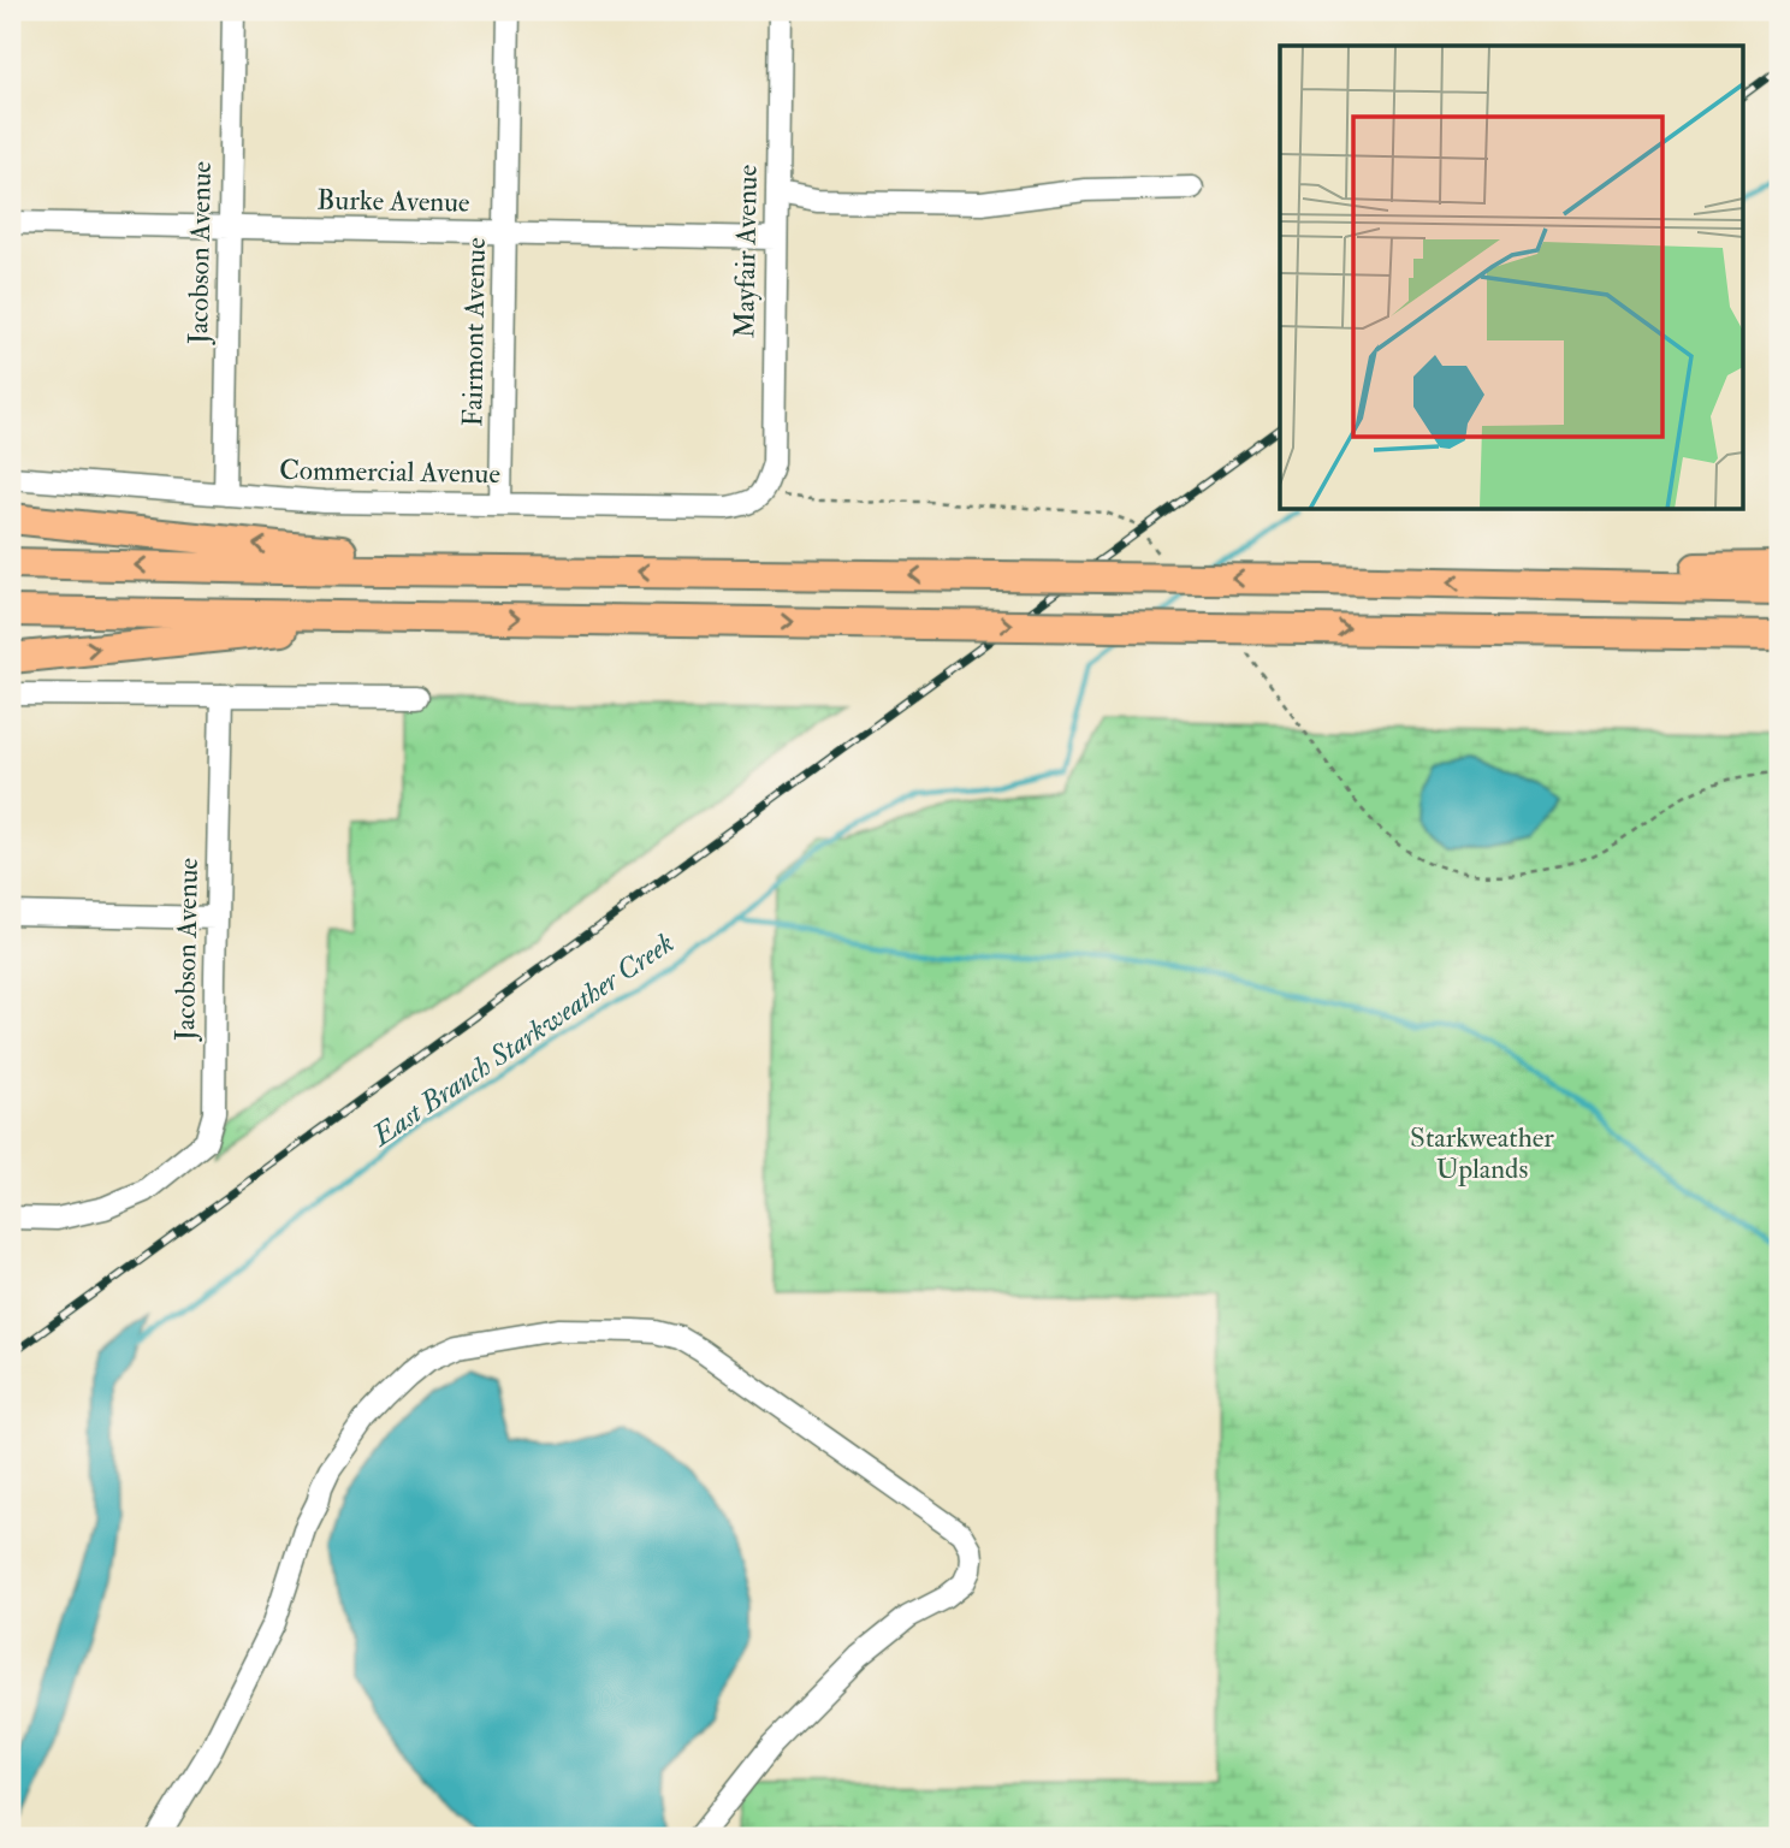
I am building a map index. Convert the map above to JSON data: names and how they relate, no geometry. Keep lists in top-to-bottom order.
{
  "streets": {
    "street": [
      "Burke Avenue",
      "Mayfair Avenue",
      "Jacobson Avenue",
      "Fairmont Avenue",
      "Commercial Avenue"
    ]
  },
  "crossings": [
    ["Burke Avenue", "Mayfair Avenue"],
    ["Burke Avenue", "Jacobson Avenue"],
    ["Burke Avenue", "Fairmont Avenue"],
    ["Mayfair Avenue", "Commercial Avenue"],
    ["Jacobson Avenue", "Commercial Avenue"],
    ["Fairmont Avenue", "Commercial Avenue"]
  ],
  "water": ["East Branch Starkweather Creek"],
  "parks": ["Starkweather Uplands"]
}
